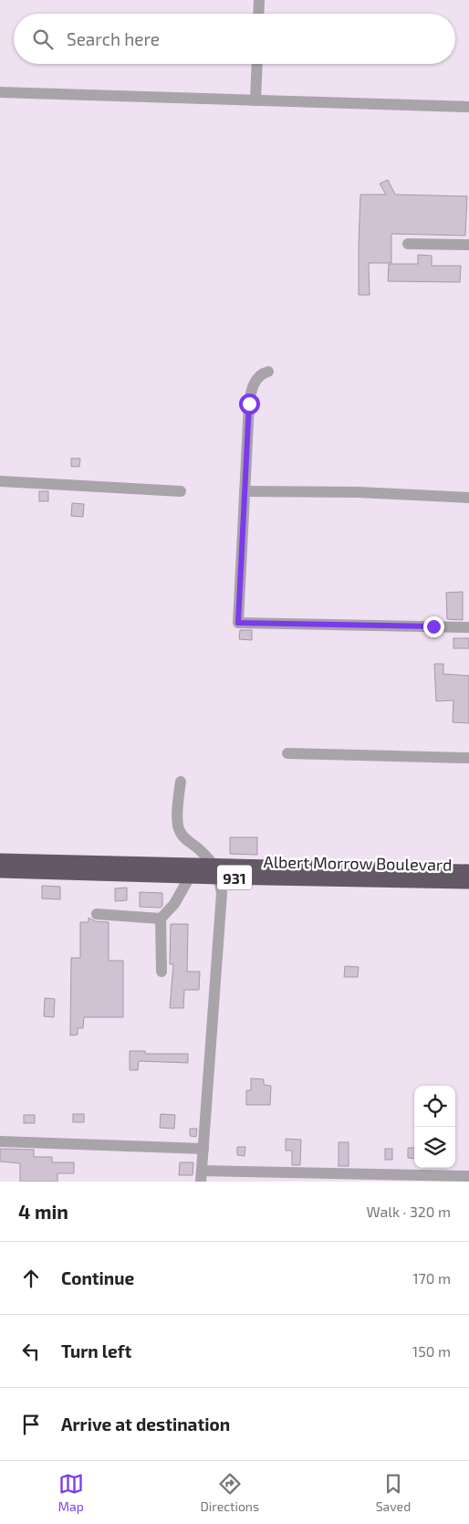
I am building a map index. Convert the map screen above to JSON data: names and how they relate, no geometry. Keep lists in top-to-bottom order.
{
  "streets": {
    "highway": ["Albert Morrow Boulevard", "931"]
  },
  "page": {
    "search": "Search here",
    "heading": ["4 min", "Walk · 320 m"],
    "list": [
      ["Continue", "170 m"],
      ["Turn left", "150 m"],
      "Arrive at destination"
    ],
    "nav": ["Map", "Directions", "Saved"]
  }
}
